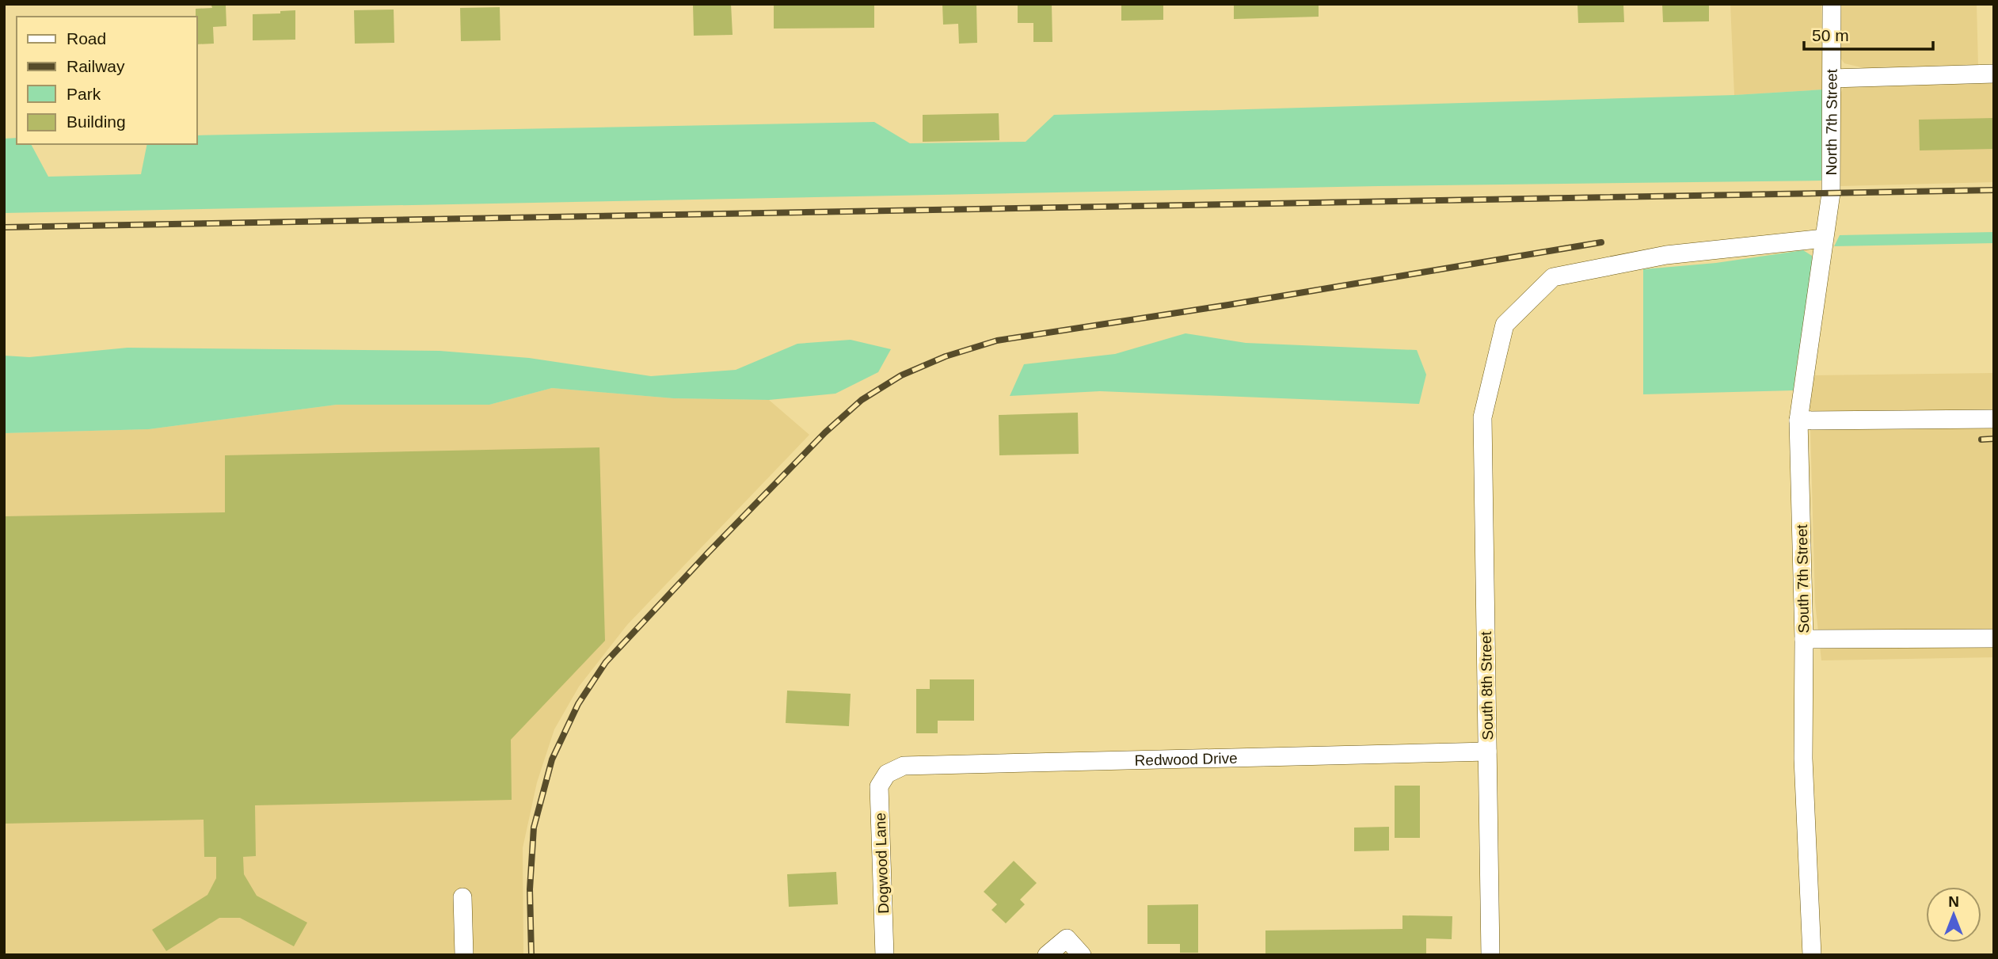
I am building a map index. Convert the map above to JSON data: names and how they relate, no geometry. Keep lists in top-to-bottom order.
{
  "streets": {
    "street": [
      "North 7th Street",
      "South 7th Street",
      "South 8th Street",
      "Redwood Drive",
      "Dogwood Lane"
    ]
  },
  "crossings": [
    ["North 7th Street", "South 7th Street"],
    ["South 7th Street", "South 8th Street"],
    ["South 8th Street", "Redwood Drive"],
    ["Redwood Drive", "Dogwood Lane"]
  ],
  "legend": [
    "Road",
    "Railway",
    "Park",
    "Building"
  ],
  "scale_bar": "50 m",
  "north": "top"
}
